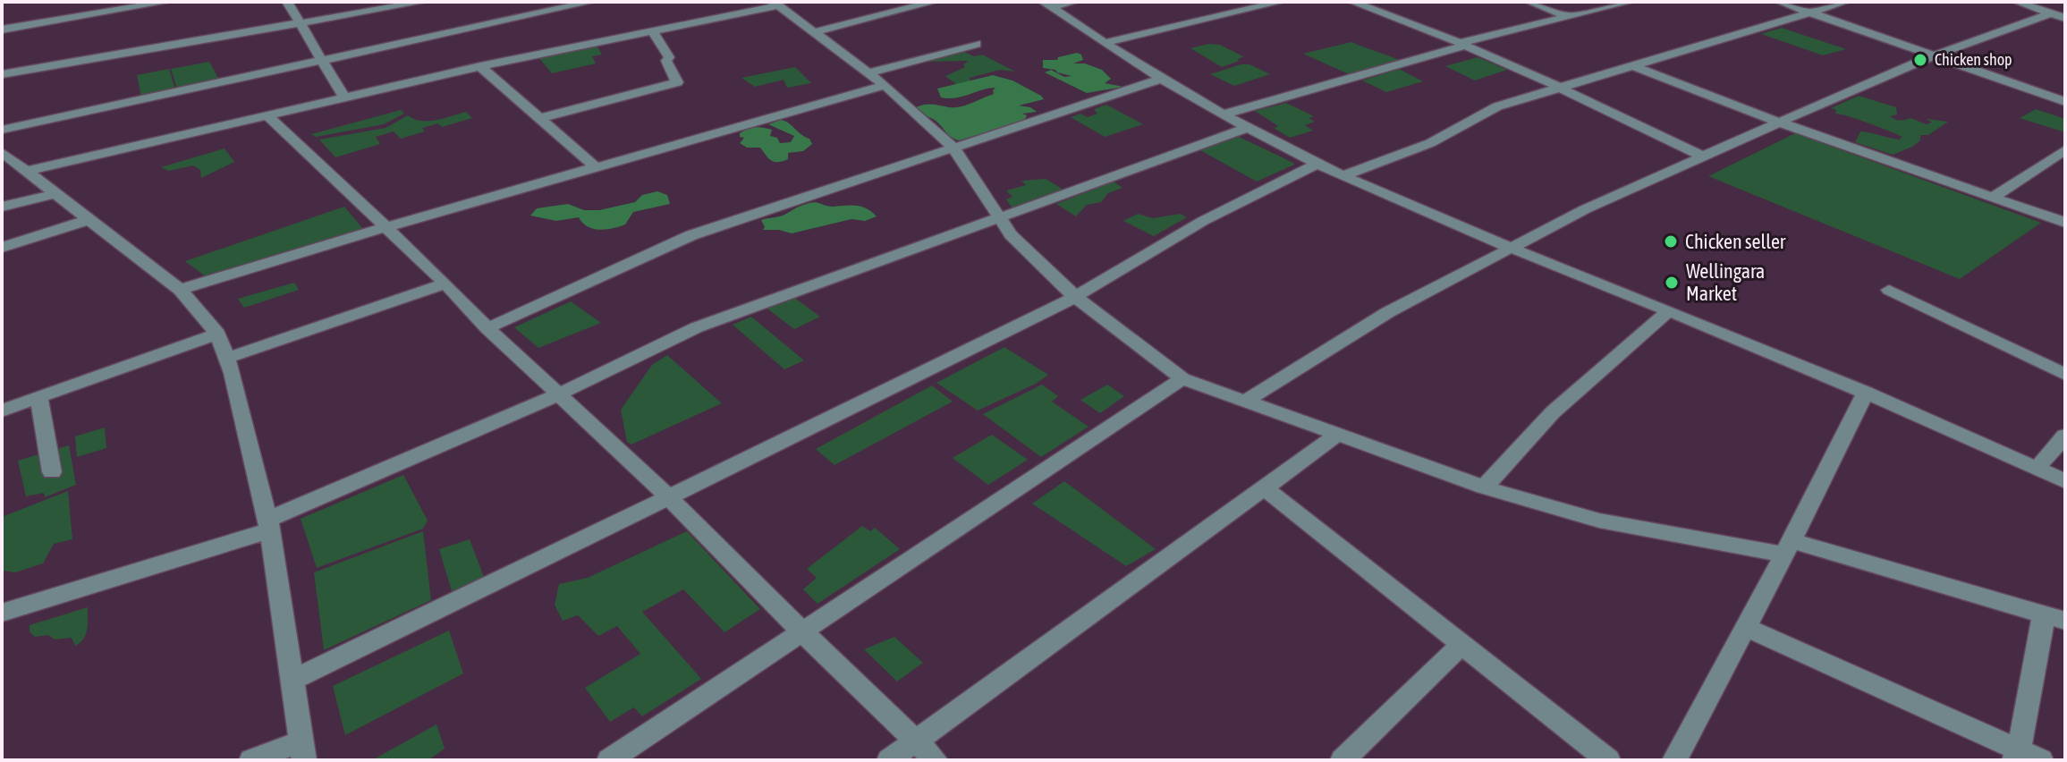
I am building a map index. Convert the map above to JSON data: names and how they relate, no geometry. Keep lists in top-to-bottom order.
{
  "places": ["Chicken shop", "Chicken seller", "Wellingara Market"]
}
